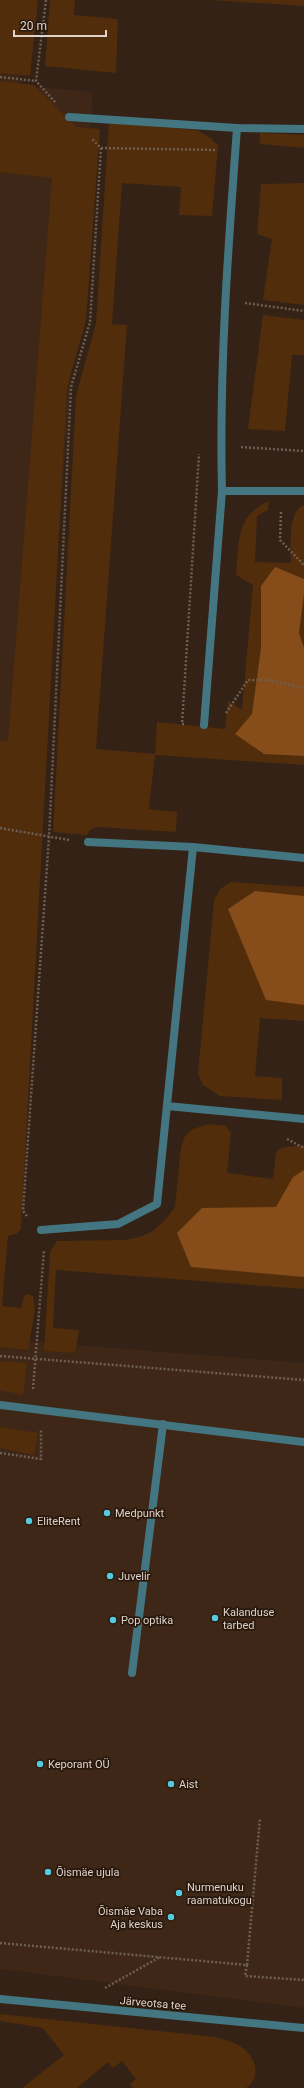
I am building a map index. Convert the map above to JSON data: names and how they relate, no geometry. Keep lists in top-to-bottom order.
{
  "streets": {
    "street": ["Järveotsa tee"]
  },
  "places": [
    "Medpunkt",
    "EliteRent",
    "Juvelir",
    "Kalanduse tarbed",
    "Pop optika",
    "Keporant OÜ",
    "Aist",
    "Õismäe ujula",
    "Nurmenuku raamatukogu",
    "Ōismäe Vaba Aja keskus"
  ],
  "scale_bar": "20 m"
}
